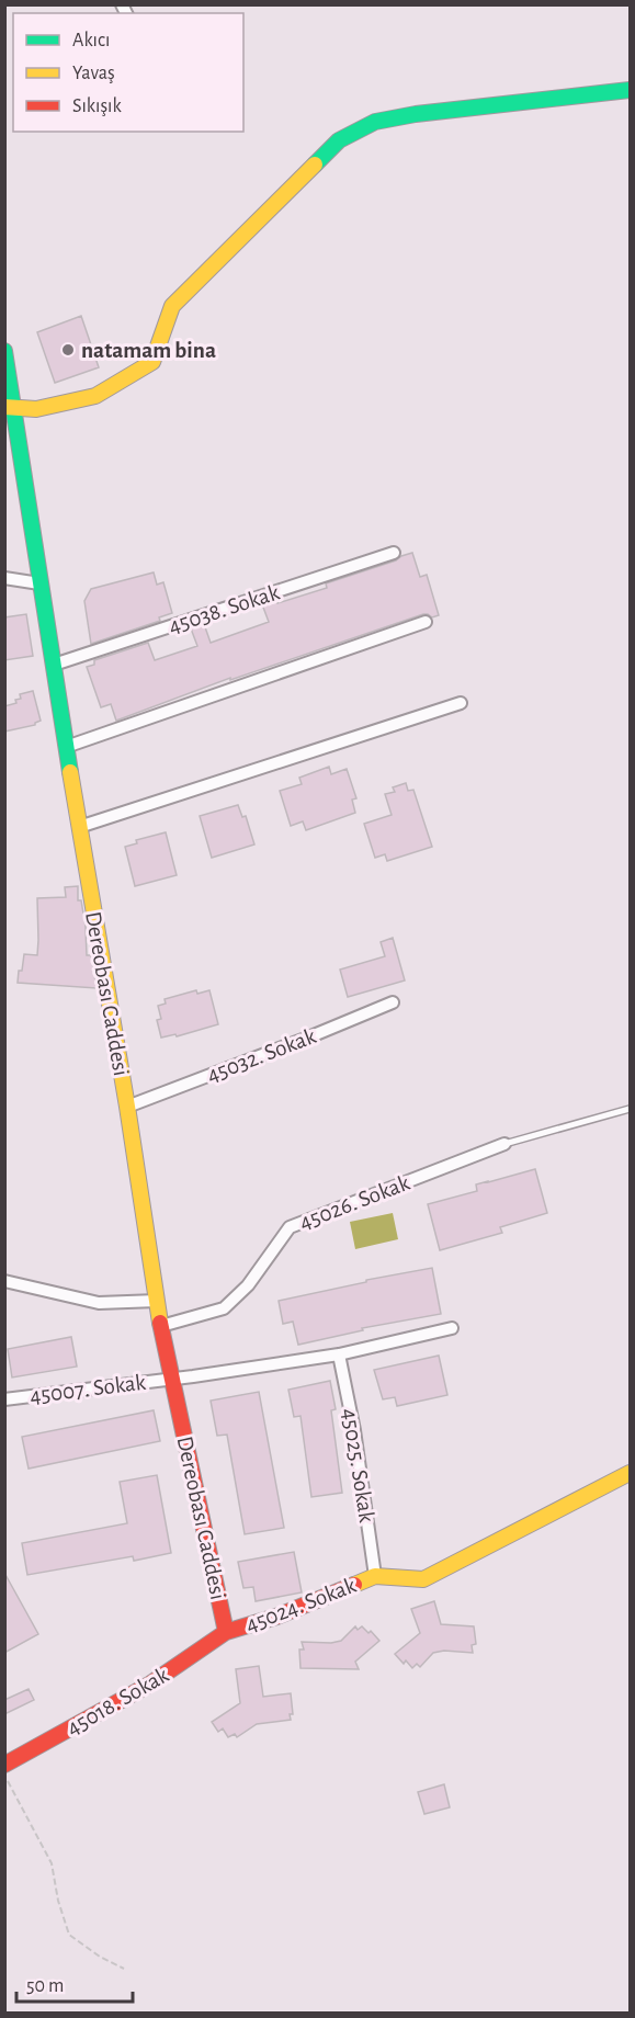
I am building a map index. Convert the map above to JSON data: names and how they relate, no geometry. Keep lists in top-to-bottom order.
{
  "streets": {
    "street": [
      "45038. Sokak",
      "Dereobası Caddesi",
      "45032. Sokak",
      "45026. Sokak",
      "45007. Sokak",
      "45025. Sokak",
      "45024. Sokak",
      "45018. Sokak"
    ]
  },
  "crossings": [
    ["45038. Sokak", "Dereobası Caddesi"],
    ["Dereobası Caddesi", "45032. Sokak"],
    ["Dereobası Caddesi", "45026. Sokak"],
    ["Dereobası Caddesi", "45007. Sokak"],
    ["Dereobası Caddesi", "45024. Sokak"],
    ["Dereobası Caddesi", "45018. Sokak"],
    ["45025. Sokak", "45024. Sokak"],
    ["45024. Sokak", "45018. Sokak"]
  ],
  "places": ["natamam bina"],
  "legend": ["Akıcı", "Yavaş", "Sıkışık"],
  "scale_bar": "50 m"
}
